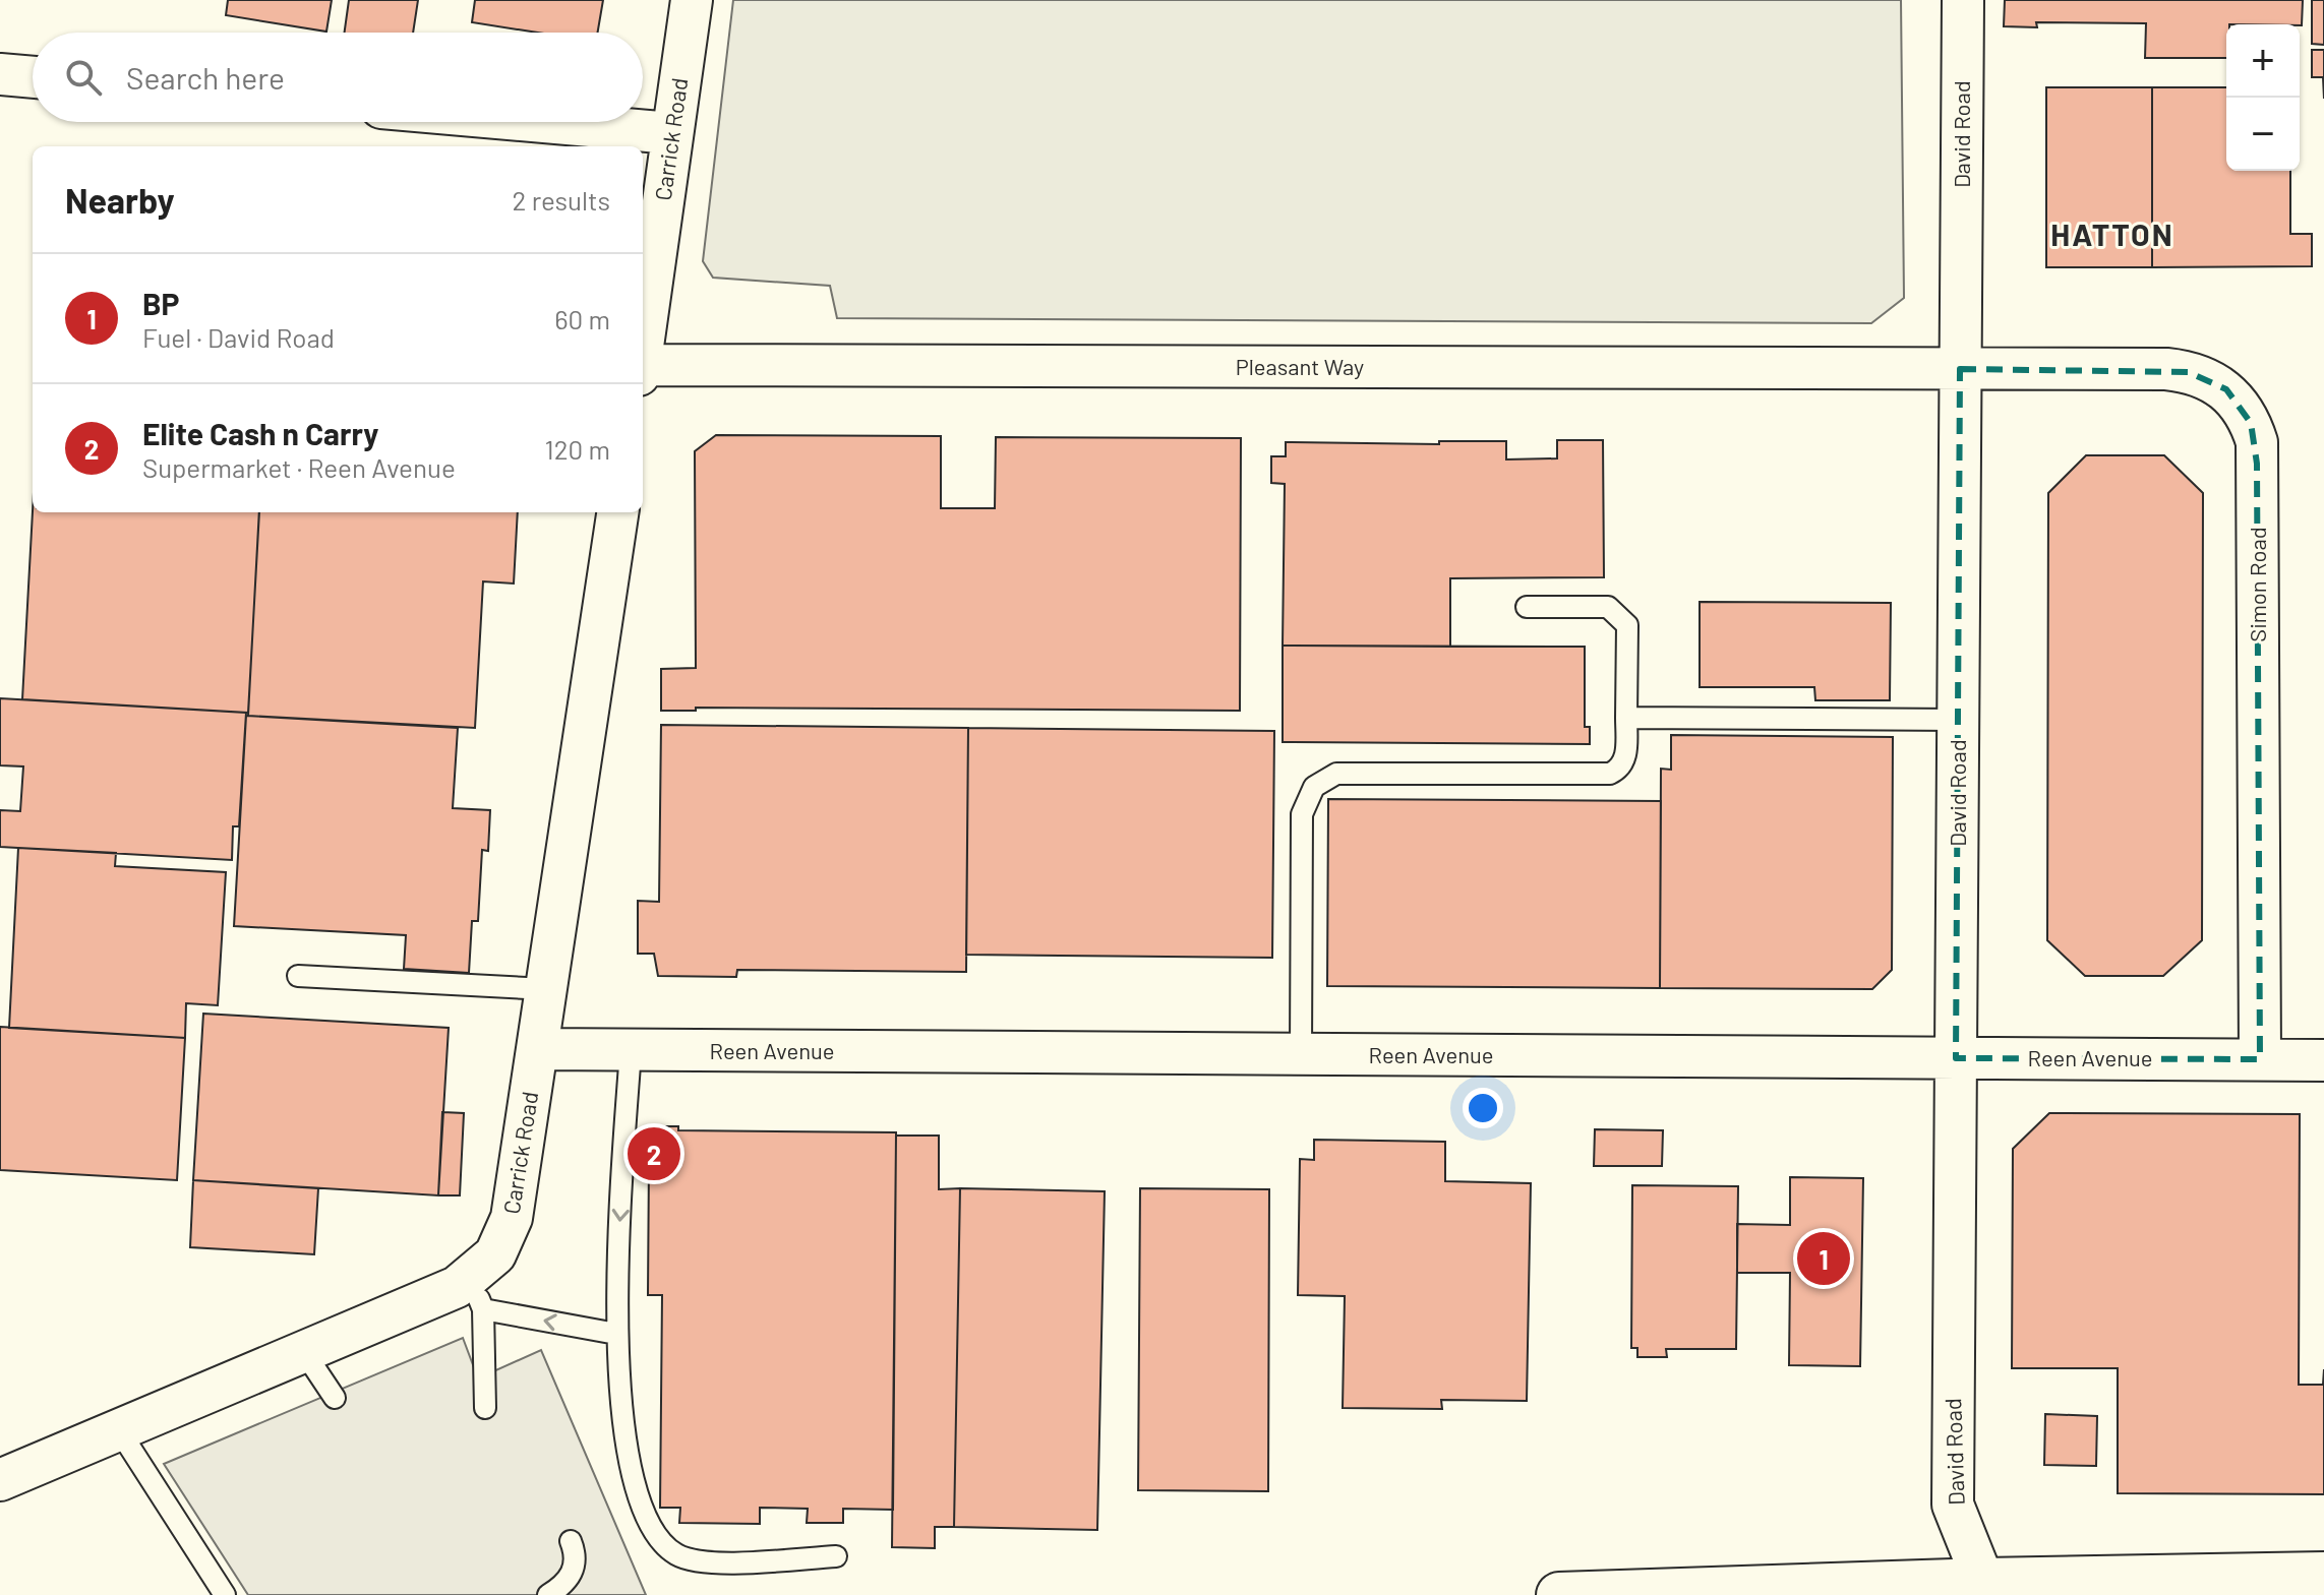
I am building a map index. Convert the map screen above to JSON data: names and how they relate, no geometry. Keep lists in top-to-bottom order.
{
  "streets": {
    "street": [
      "David Road",
      "Carrick Road",
      "Pleasant Way",
      "Simon Road",
      "Reen Avenue"
    ]
  },
  "crossings": [
    ["David Road", "Pleasant Way"],
    ["David Road", "Simon Road"],
    ["David Road", "Reen Avenue"],
    ["Carrick Road", "Reen Avenue"],
    ["Pleasant Way", "Simon Road"],
    ["Simon Road", "Reen Avenue"]
  ],
  "districts": ["HATTON"],
  "page": {
    "map_buttons": ["+", "−"],
    "search": "Search here",
    "heading": ["Nearby", "2 results"],
    "list": [
      {
        "mark": "1",
        "name": "BP",
        "note": "Fuel · David Road",
        "value": "60 m"
      },
      {
        "mark": "2",
        "name": "Elite Cash n Carry",
        "note": "Supermarket · Reen Avenue",
        "value": "120 m"
      }
    ],
    "pins": ["2", "1"]
  }
}
